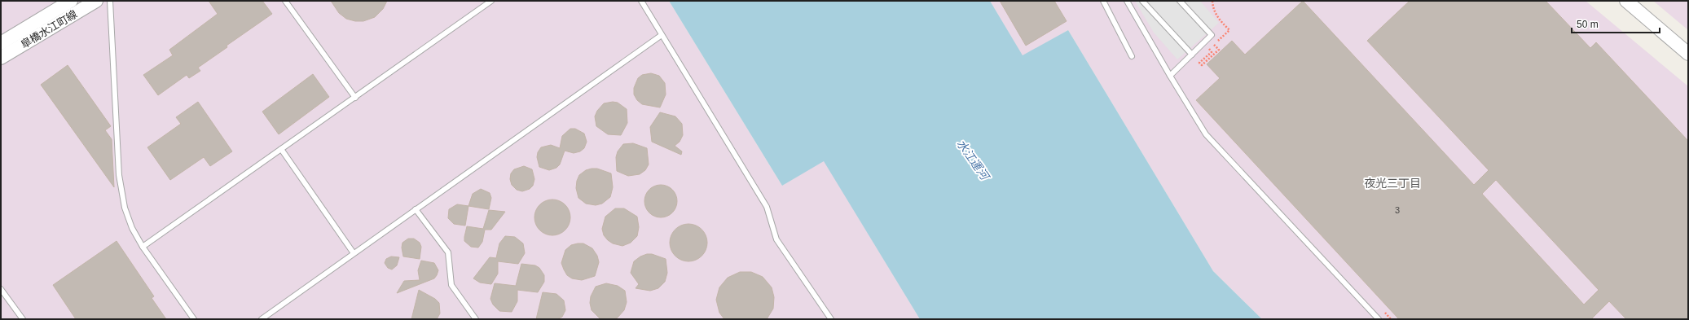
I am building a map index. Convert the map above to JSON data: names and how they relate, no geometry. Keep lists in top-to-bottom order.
{
  "streets": {
    "street": ["皐橋水江町線"]
  },
  "districts": ["夜光三丁目"],
  "water": ["水江運河"],
  "house_numbers": ["3"],
  "scale_bar": "50 m"
}
